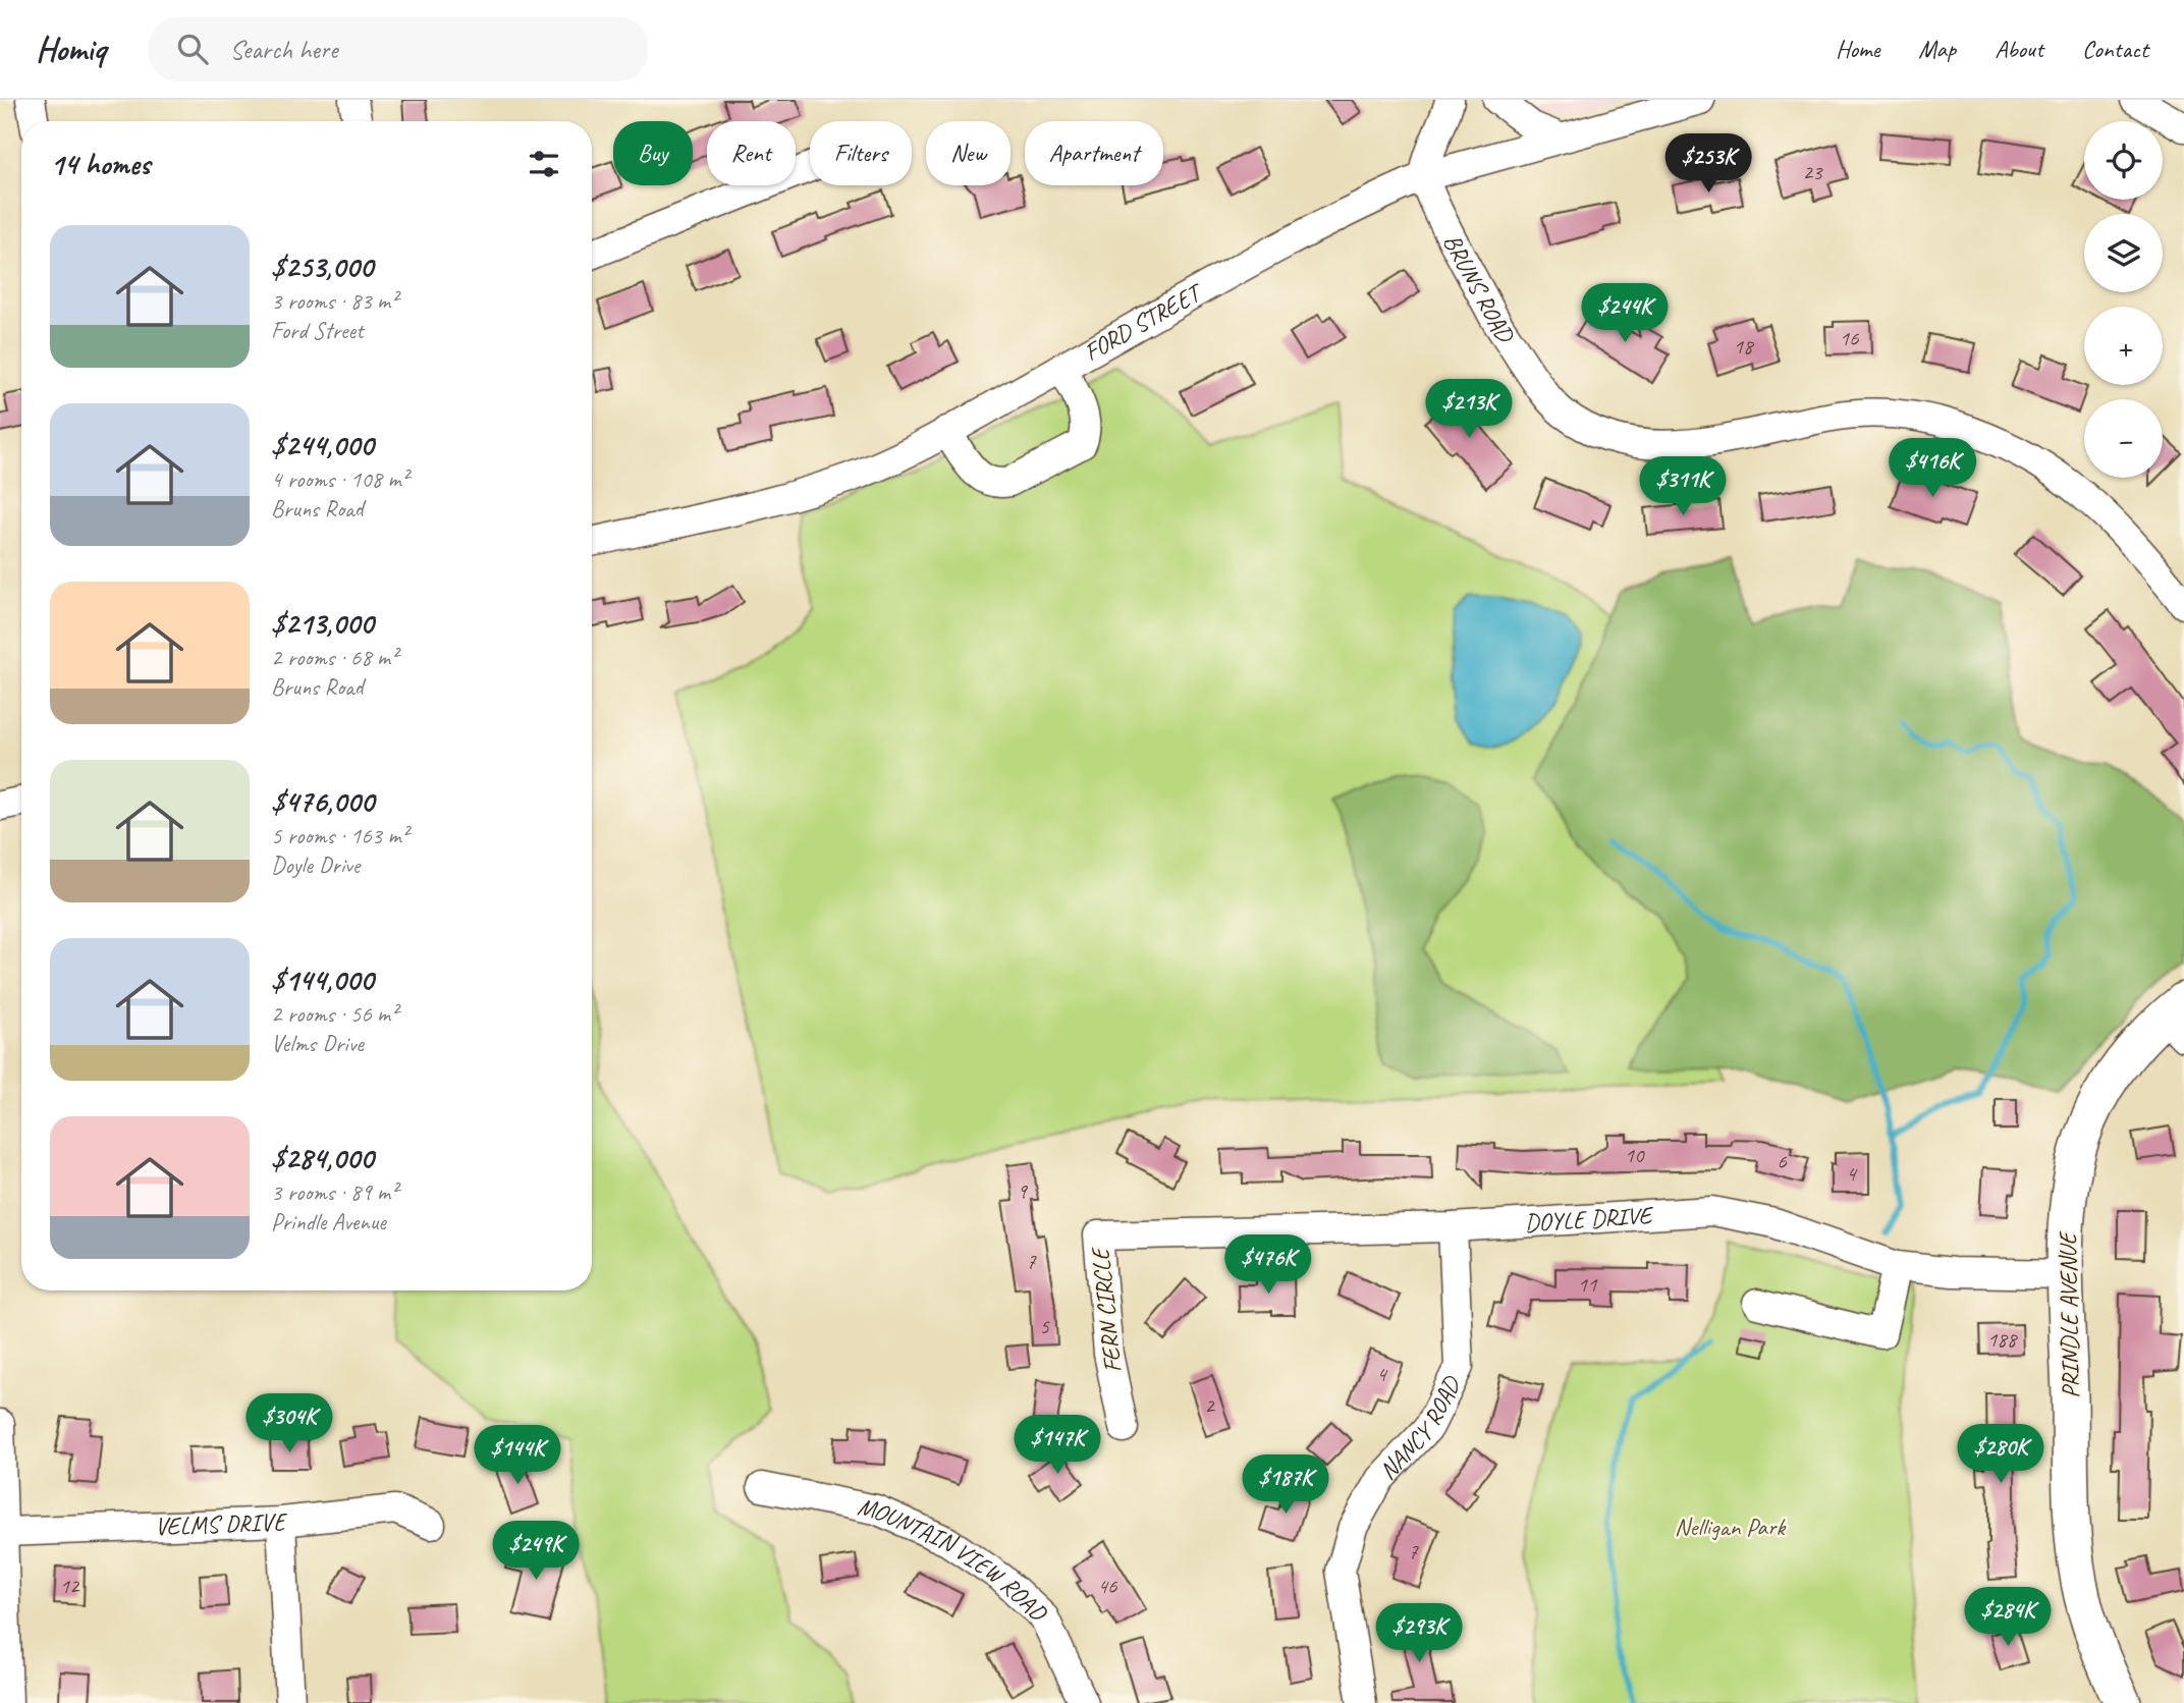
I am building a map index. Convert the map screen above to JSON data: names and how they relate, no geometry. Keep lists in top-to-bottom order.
{
  "streets": {
    "main road": ["PRINDLE AVENUE"],
    "street": [
      "BRUNS ROAD",
      "FORD STREET",
      "DOYLE DRIVE",
      "FERN CIRCLE",
      "NANCY ROAD",
      "VELMS DRIVE",
      "MOUNTAIN VIEW ROAD"
    ]
  },
  "crossings": [
    ["BRUNS ROAD", "FORD STREET"],
    ["DOYLE DRIVE", "FERN CIRCLE"],
    ["DOYLE DRIVE", "PRINDLE AVENUE"],
    ["DOYLE DRIVE", "NANCY ROAD"]
  ],
  "parks": ["Nelligan Park"],
  "house_numbers": [
    "23",
    "16",
    "18",
    "10",
    "6",
    "4",
    "9",
    "7",
    "11",
    "5",
    "188",
    "4",
    "2",
    "7",
    "12",
    "46"
  ],
  "page": {
    "header": "Homiq",
    "search": "Search here",
    "nav": [
      "Home",
      "Map",
      "About",
      "Contact"
    ],
    "map_buttons": ["+", "−"],
    "chip": [
      "Buy",
      "Rent",
      "Filters",
      "New",
      "Apartment"
    ],
    "heading": "14 homes",
    "price": [
      "$253K",
      "$244K",
      "$213K",
      "$416K",
      "$311K",
      "$476K",
      "$304K",
      "$147K",
      "$280K",
      "$144K",
      "$187K",
      "$249K",
      "$284K",
      "$293K"
    ],
    "list": [
      {
        "name": "$253,000",
        "note": "3 rooms · 83 m² · Ford Street"
      },
      {
        "name": "$244,000",
        "note": "4 rooms · 108 m² · Bruns Road"
      },
      {
        "name": "$213,000",
        "note": "2 rooms · 68 m² · Bruns Road"
      },
      {
        "name": "$476,000",
        "note": "5 rooms · 163 m² · Doyle Drive"
      },
      {
        "name": "$144,000",
        "note": "2 rooms · 56 m² · Velms Drive"
      },
      {
        "name": "$284,000",
        "note": "3 rooms · 89 m² · Prindle Avenue"
      }
    ]
  }
}
